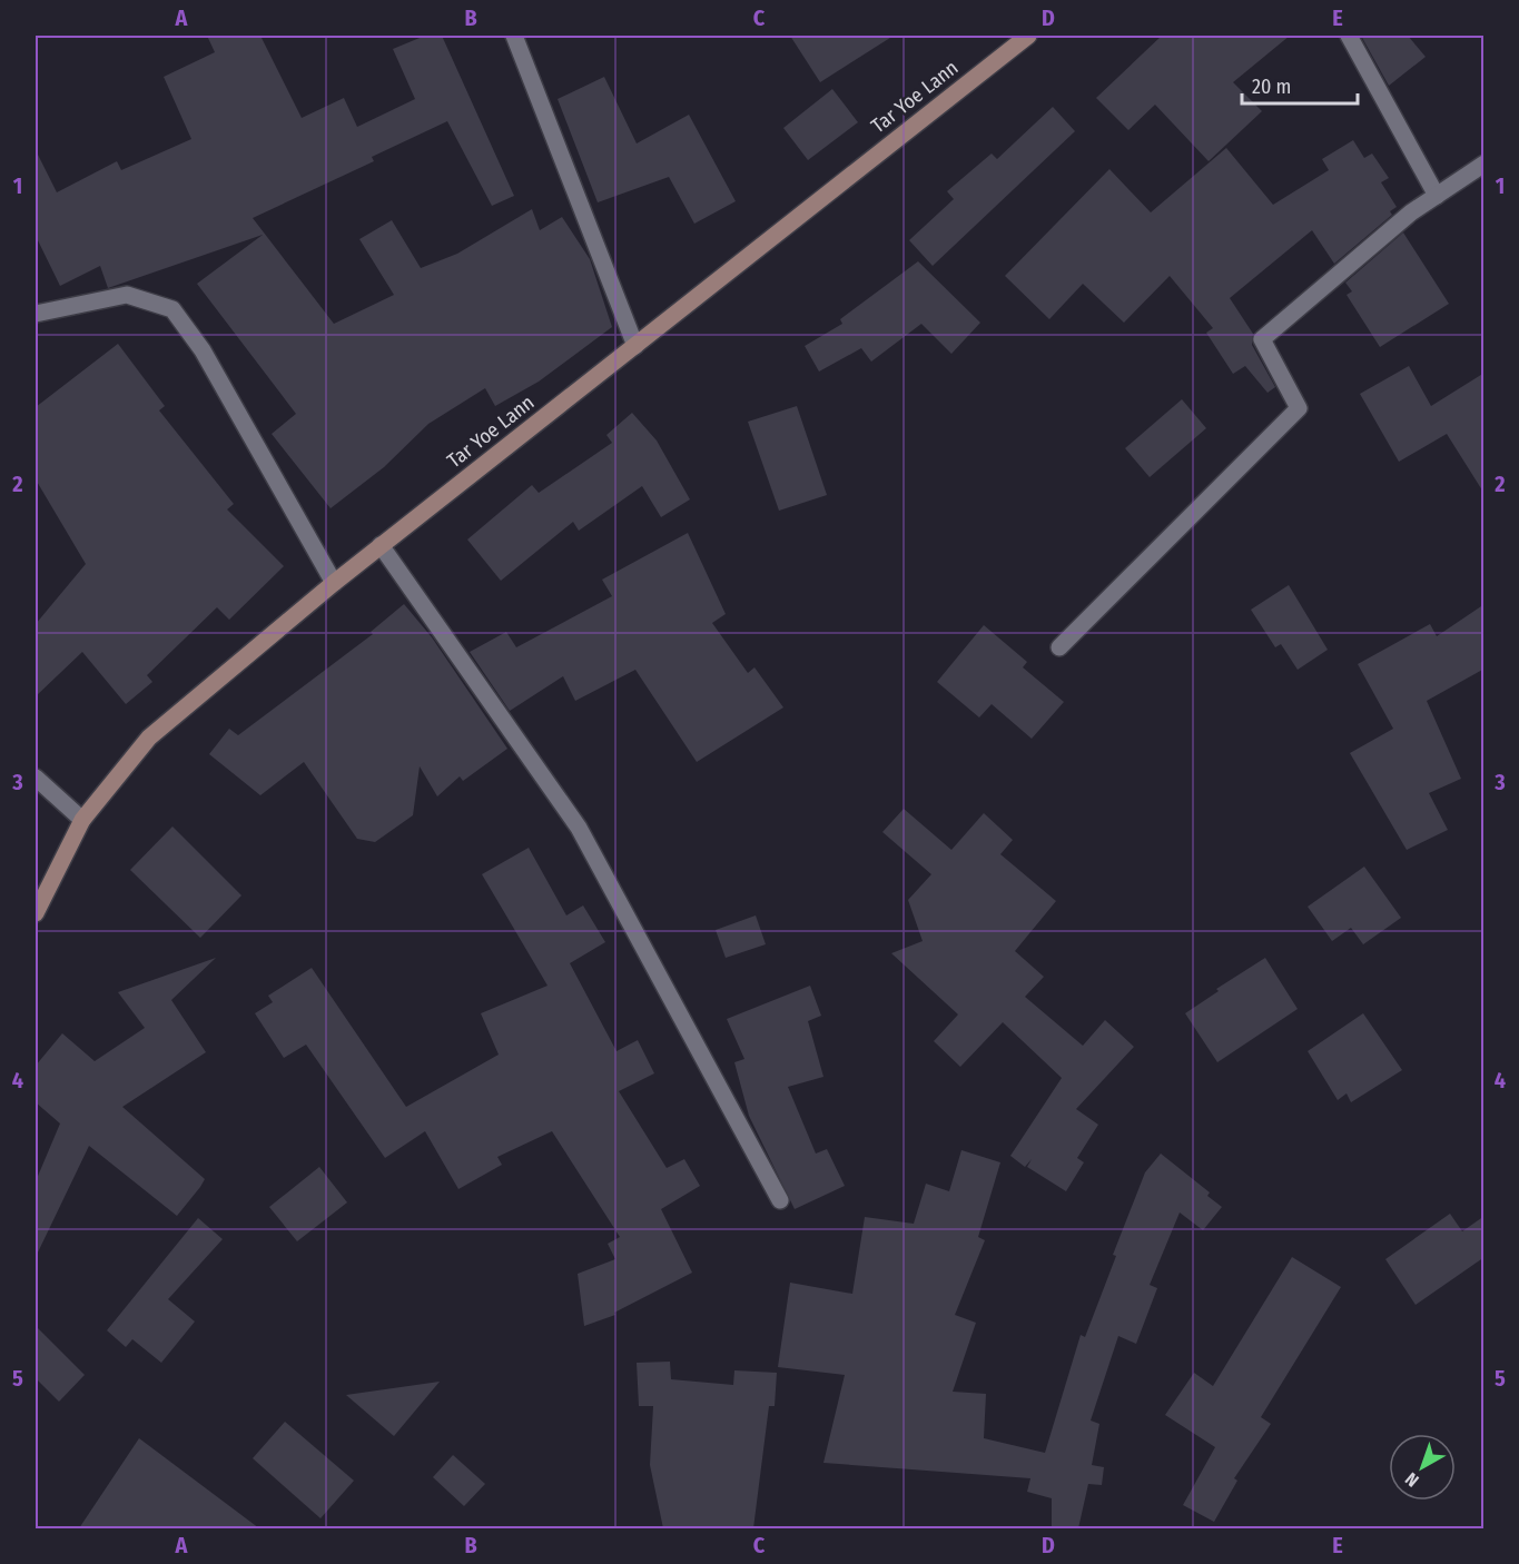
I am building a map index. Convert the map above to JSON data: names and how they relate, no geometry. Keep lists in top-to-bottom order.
{
  "streets": {
    "main road": ["Tar Yoe Lann"]
  },
  "scale_bar": "20 m",
  "north": "bottom left",
  "grid": {
    "columns": [
      "A",
      "B",
      "C",
      "D",
      "E"
    ],
    "rows": [
      "1",
      "2",
      "3",
      "4",
      "5"
    ]
  }
}
